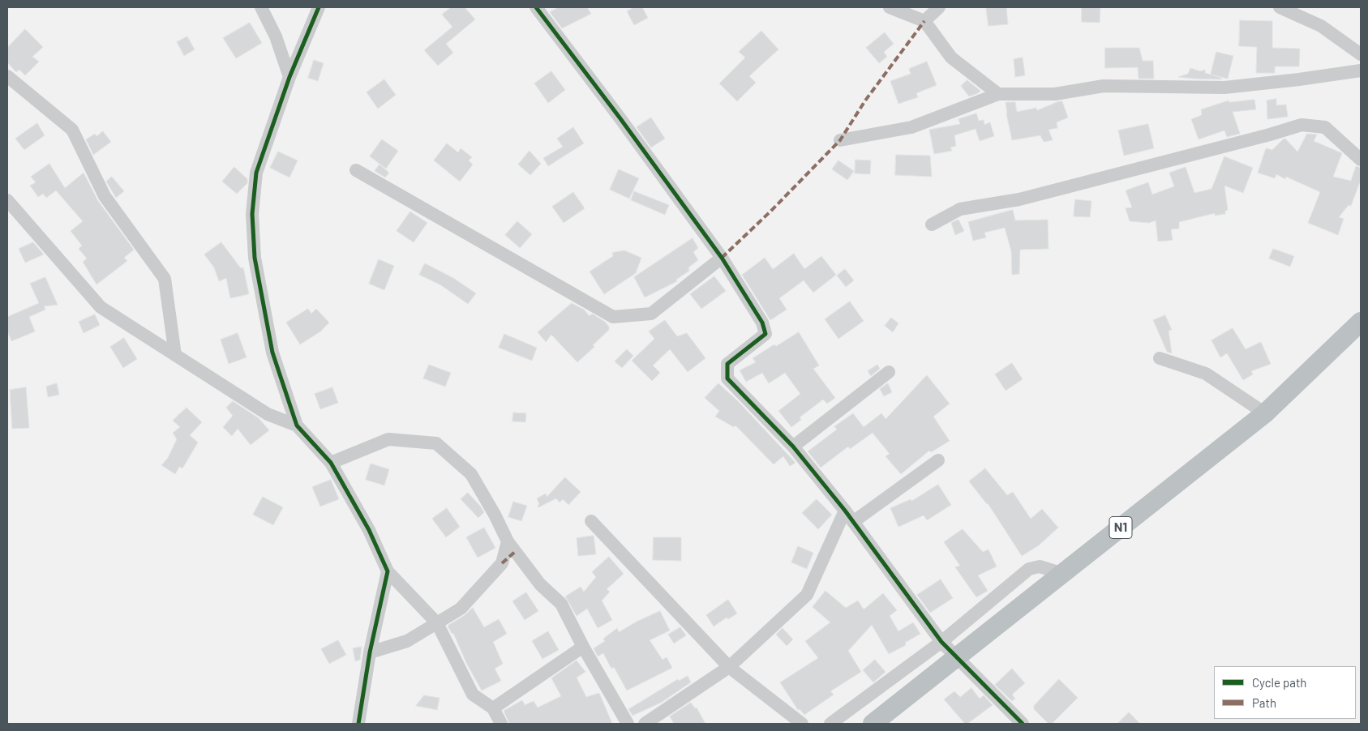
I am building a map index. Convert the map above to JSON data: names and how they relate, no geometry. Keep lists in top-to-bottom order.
{
  "streets": {
    "highway": ["N1"]
  },
  "legend": ["Cycle path", "Path"]
}
